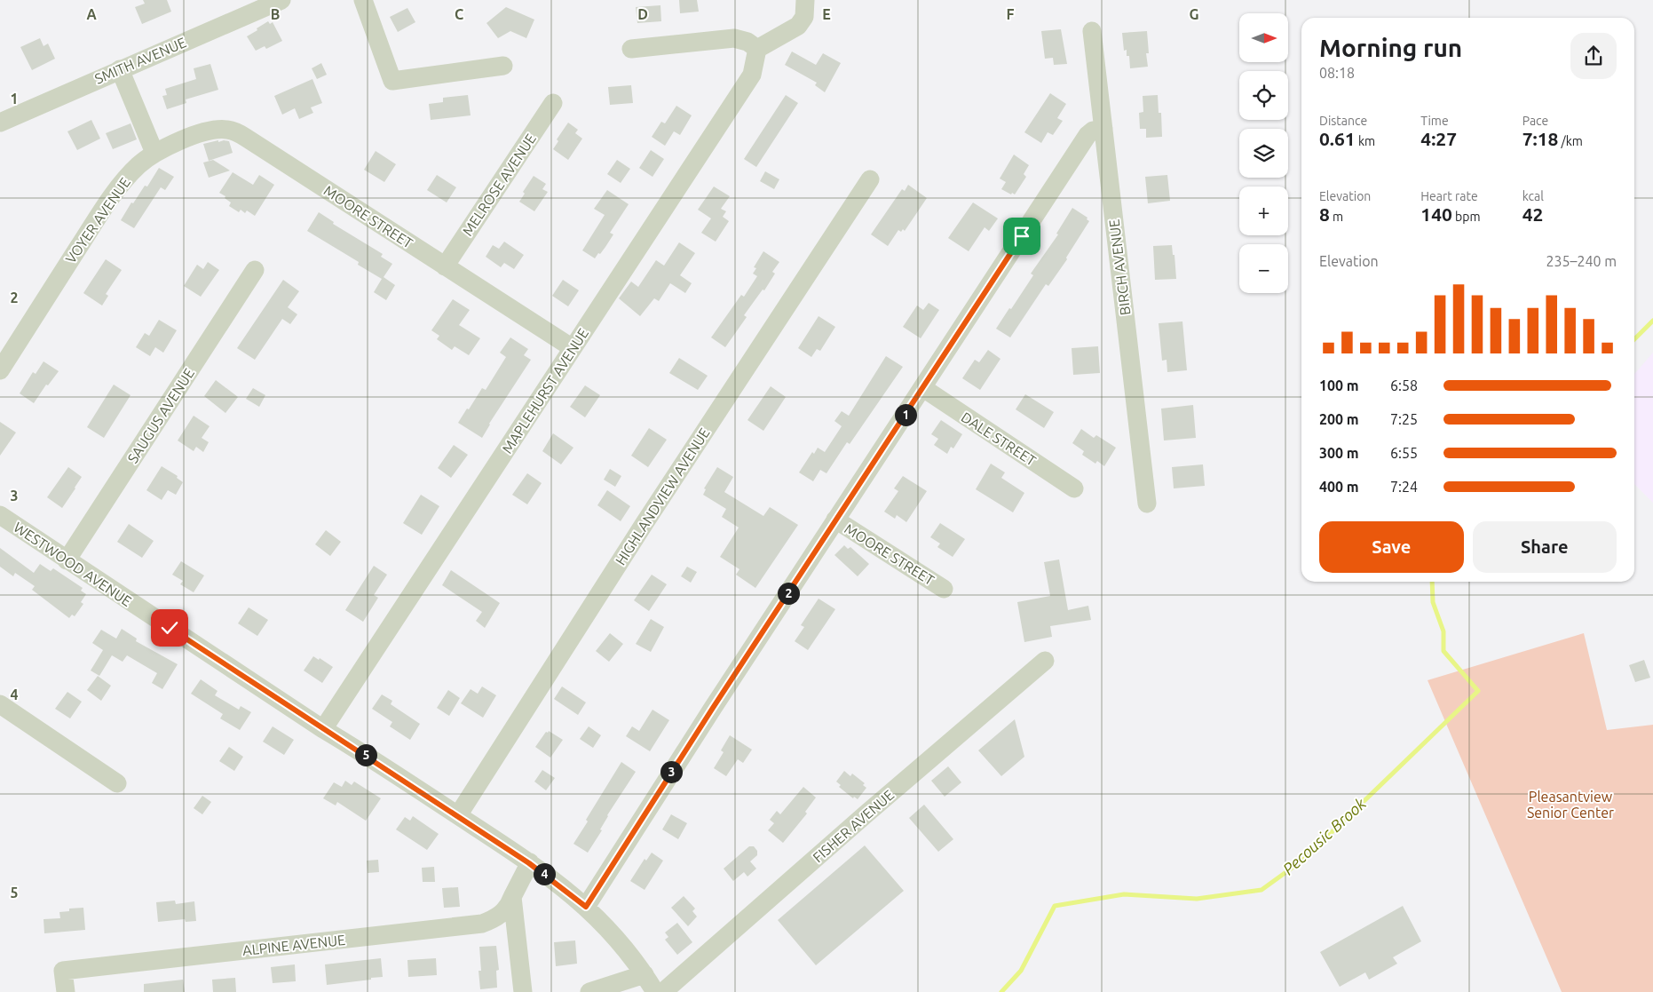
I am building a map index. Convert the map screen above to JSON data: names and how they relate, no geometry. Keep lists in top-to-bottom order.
{
  "streets": {
    "street": [
      "SMITH AVENUE",
      "MELROSE AVENUE",
      "MOORE STREET",
      "VOYER AVENUE",
      "BIRCH AVENUE",
      "MAPLEHURST AVENUE",
      "SAUGUS AVENUE",
      "DALE STREET",
      "HIGHLANDVIEW AVENUE",
      "WESTWOOD AVENUE",
      "FISHER AVENUE",
      "ALPINE AVENUE"
    ]
  },
  "crossings": [
    ["MELROSE AVENUE", "MOORE STREET"],
    ["MOORE STREET", "VOYER AVENUE"],
    ["MOORE STREET", "MAPLEHURST AVENUE"],
    ["MAPLEHURST AVENUE", "WESTWOOD AVENUE"],
    ["SAUGUS AVENUE", "WESTWOOD AVENUE"],
    ["HIGHLANDVIEW AVENUE", "WESTWOOD AVENUE"],
    ["WESTWOOD AVENUE", "ALPINE AVENUE"]
  ],
  "water": ["Pecousic Brook"],
  "parks": ["Pleasantview Senior Center"],
  "north": "right",
  "page": {
    "map_buttons": ["+", "−"],
    "heading": ["Morning run", "08:18"],
    "stats": [
      ["Distance", "0.61 km"],
      ["Time", "4:27"],
      ["Pace", "7:18 /km"],
      ["Elevation", "8 m"],
      ["Heart rate", "140 bpm"],
      ["kcal", "42"]
    ],
    "chart": ["Elevation", "235–240 m"],
    "list": [
      {
        "name": "100 m",
        "note": "6:58"
      },
      {
        "name": "200 m",
        "note": "7:25"
      },
      {
        "name": "300 m",
        "note": "6:55"
      },
      {
        "name": "400 m",
        "note": "7:24"
      }
    ],
    "pins": [
      "1",
      "2",
      "5",
      "3",
      "4"
    ],
    "buttons": ["Save", "Share"]
  },
  "grid": {
    "columns": [
      "A",
      "B",
      "C",
      "D",
      "E",
      "F",
      "G"
    ],
    "rows": [
      "1",
      "2",
      "3",
      "4",
      "5"
    ]
  }
}
